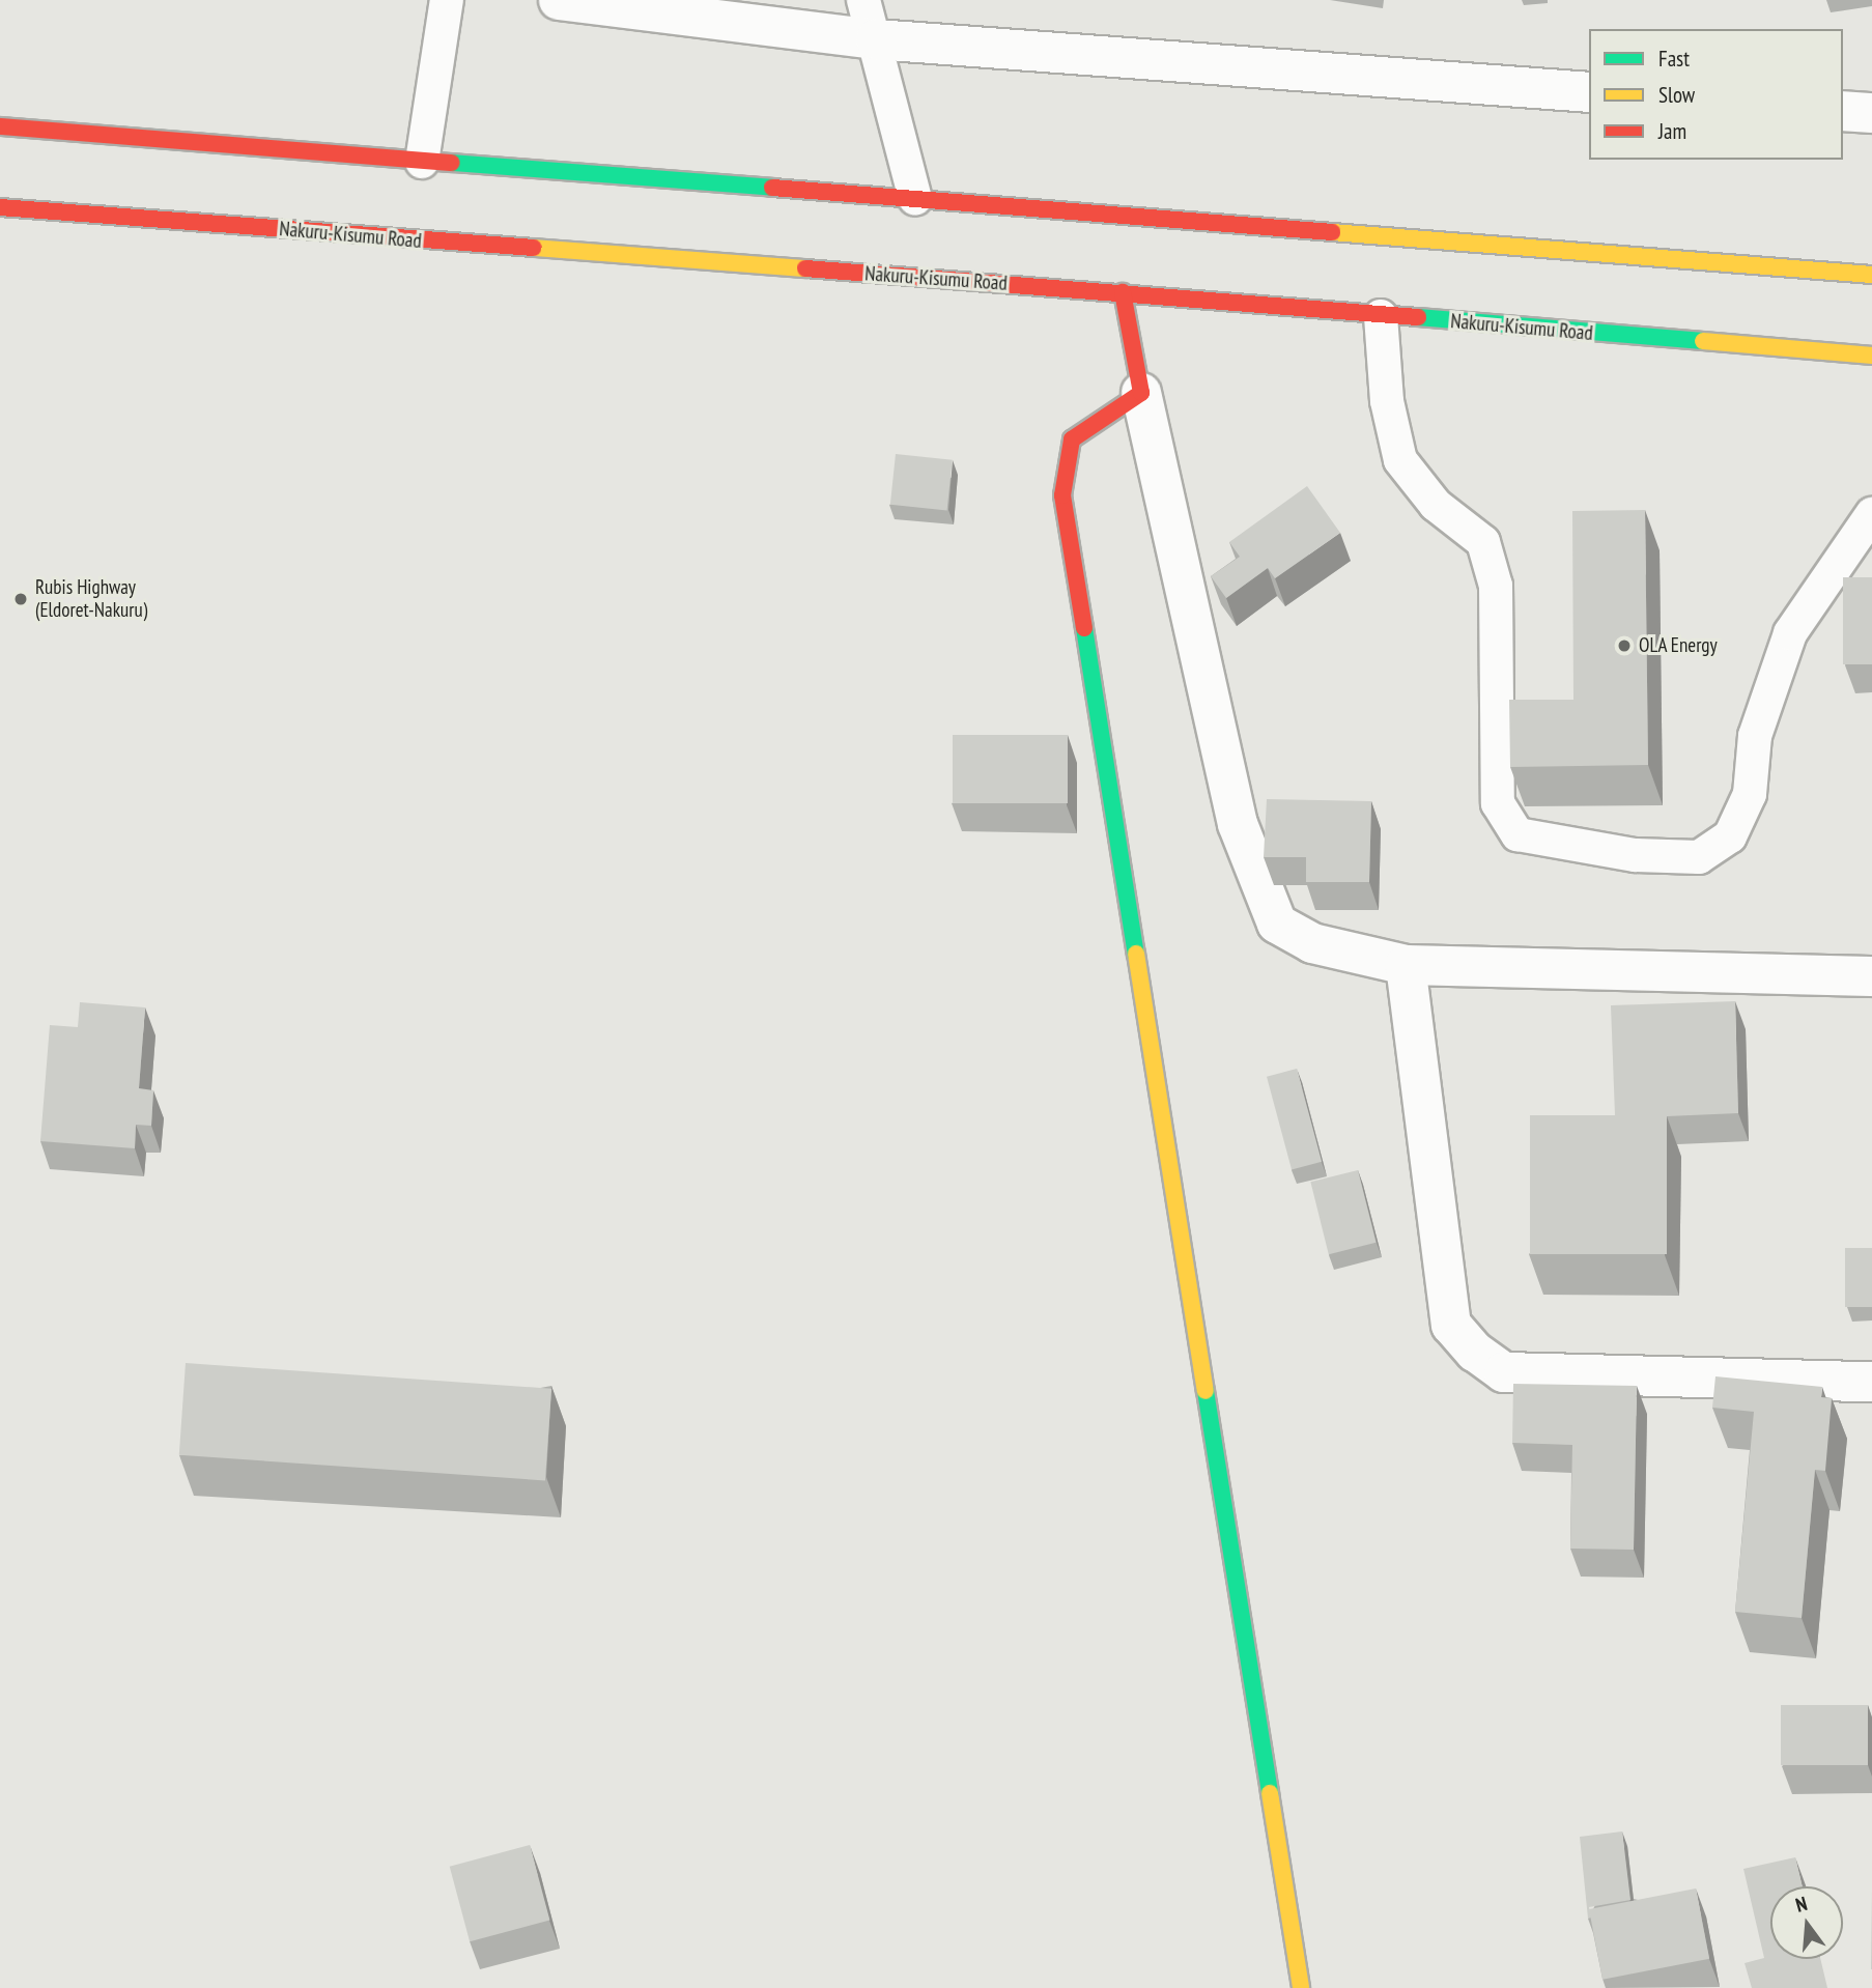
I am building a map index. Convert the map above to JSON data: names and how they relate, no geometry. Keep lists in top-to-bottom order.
{
  "streets": {
    "main road": ["Nakuru-Kisumu Road"]
  },
  "places": ["Rubis Highway (Eldoret-Nakuru)", "OLA Energy"],
  "legend": ["Fast", "Slow", "Jam"],
  "north": "top"
}
